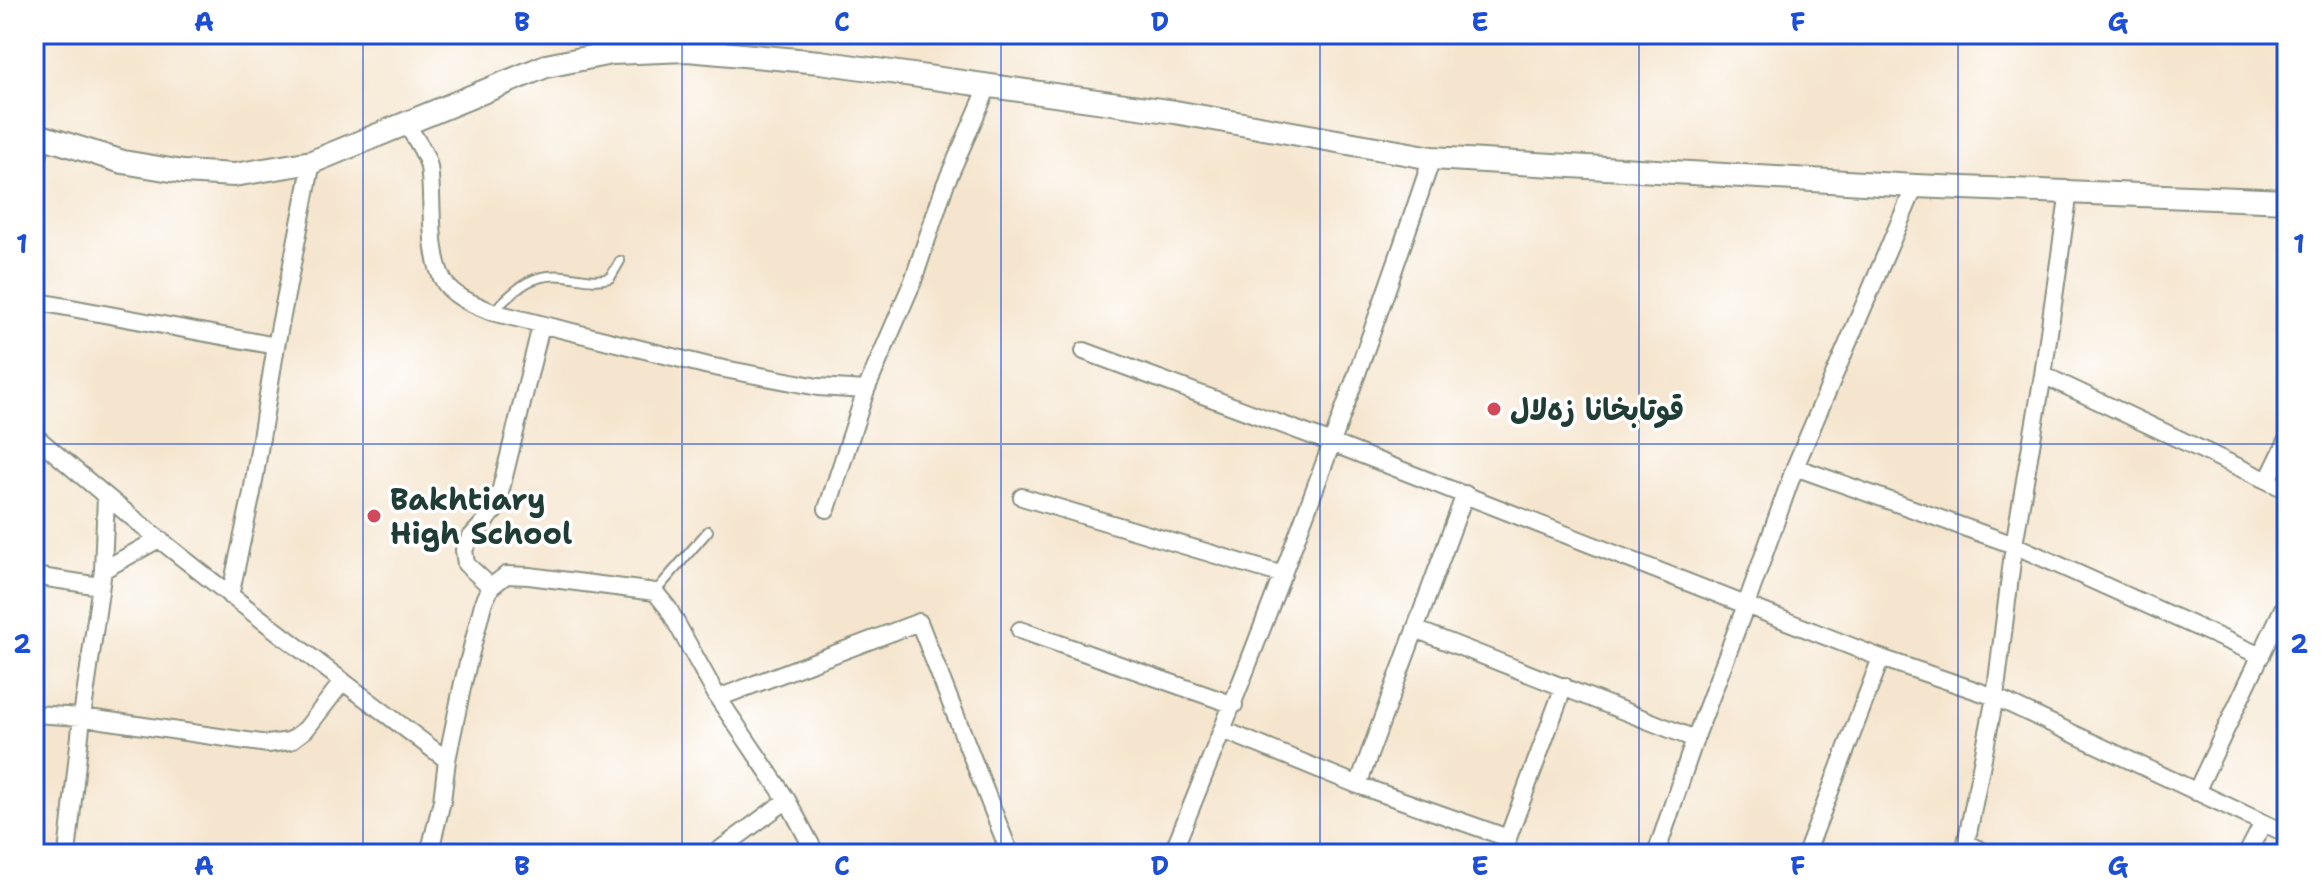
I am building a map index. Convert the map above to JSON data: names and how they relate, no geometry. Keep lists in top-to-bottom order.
{
  "places": ["قوتابخانا زەلال", "Bakhtiary High School"],
  "grid": {
    "columns": [
      "A",
      "B",
      "C",
      "D",
      "E",
      "F",
      "G"
    ],
    "rows": ["1", "2"]
  }
}
